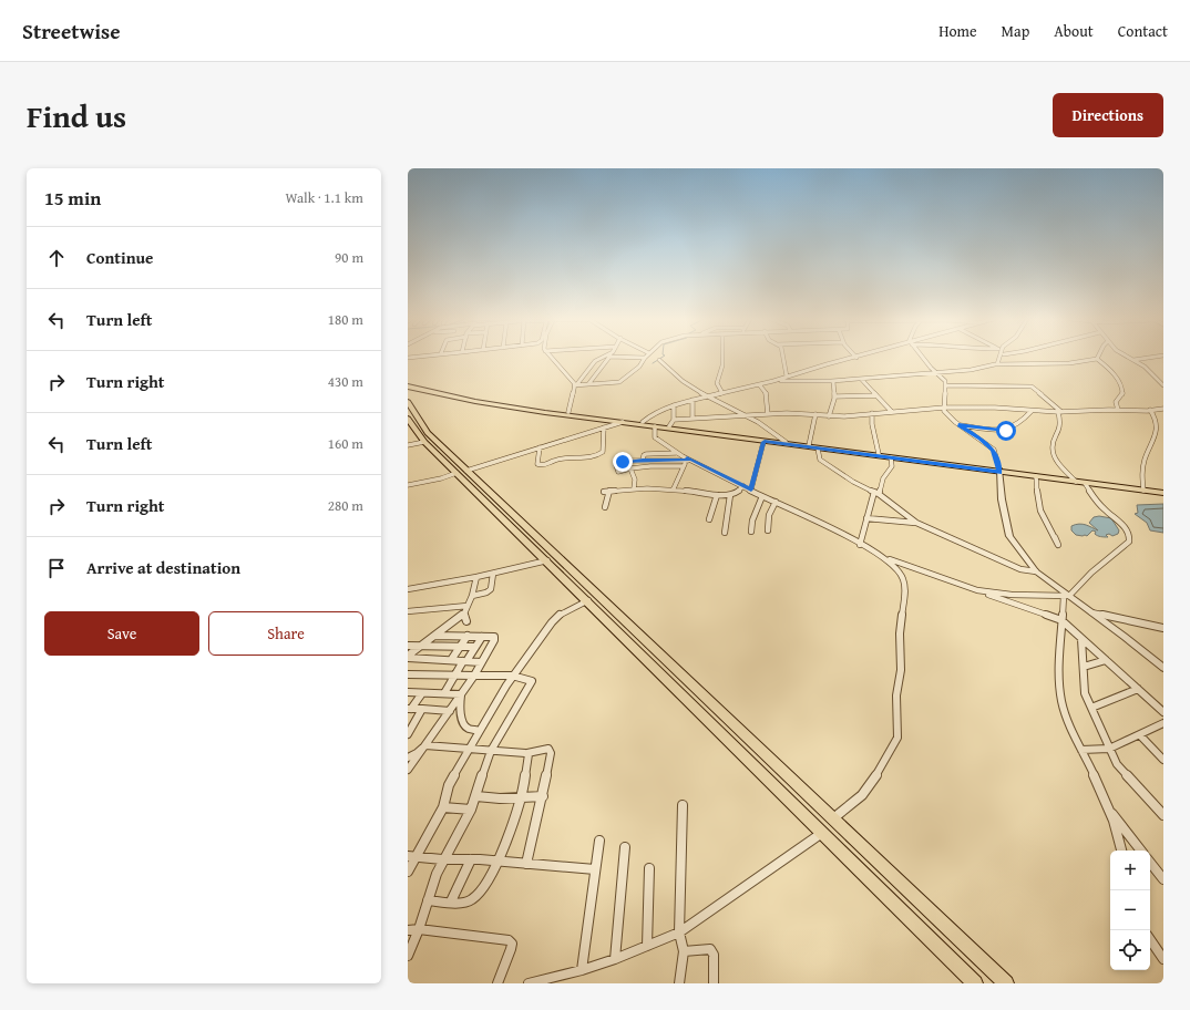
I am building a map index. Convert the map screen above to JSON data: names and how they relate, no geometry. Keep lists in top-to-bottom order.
{
  "page": {
    "header": "Streetwise",
    "nav": [
      "Home",
      "Map",
      "About",
      "Contact"
    ],
    "title": "Find us",
    "buttons": [
      "Directions",
      ["Save", "Share"]
    ],
    "heading": ["15 min", "Walk · 1.1 km"],
    "list": [
      ["Continue", "90 m"],
      ["Turn left", "180 m"],
      ["Turn right", "430 m"],
      ["Turn left", "160 m"],
      ["Turn right", "280 m"],
      "Arrive at destination"
    ],
    "map_buttons": ["+", "−"]
  }
}
